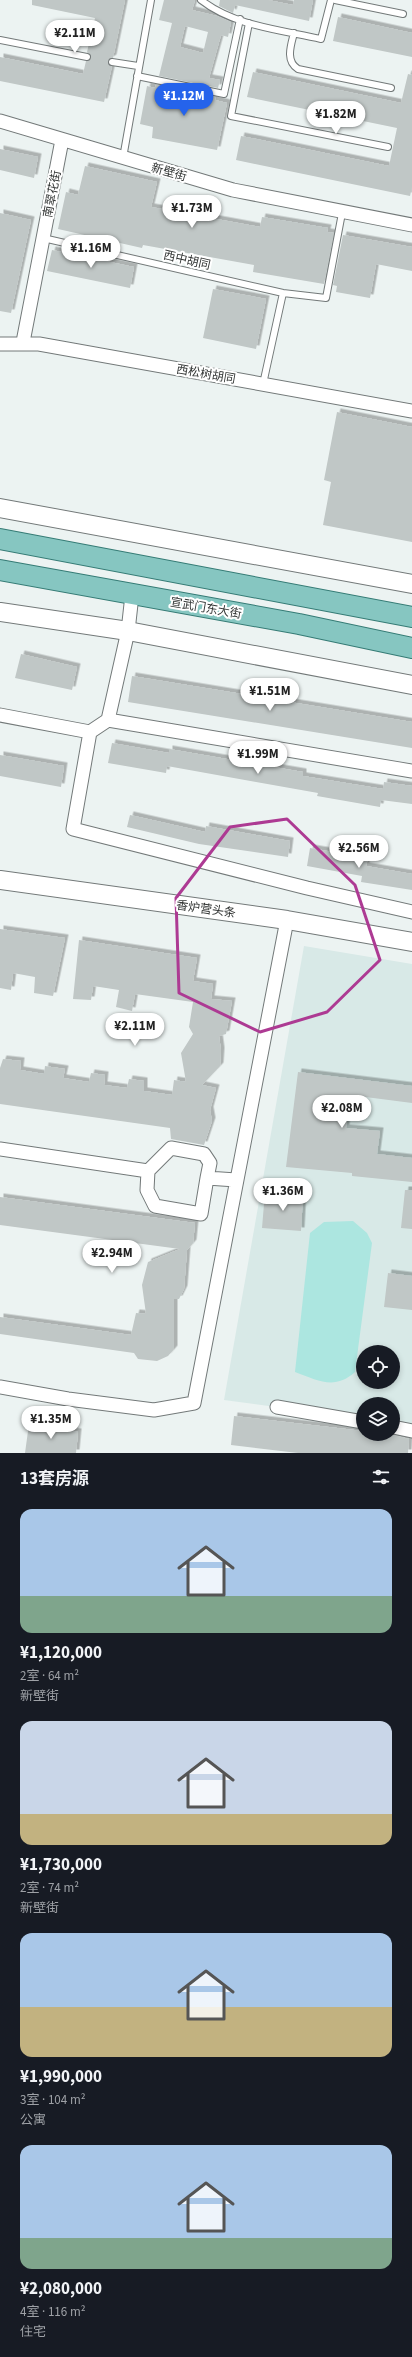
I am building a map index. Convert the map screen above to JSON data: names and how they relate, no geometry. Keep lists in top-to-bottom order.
{
  "streets": {
    "main road": ["宣武门东大街"],
    "street": [
      "新壁街",
      "南翠花街",
      "西松树胡同",
      "香炉营头条"
    ],
    "lane": ["西中胡同"]
  },
  "crossings": [
    ["新壁街", "南翠花街"],
    ["新壁街", "西中胡同"],
    ["南翠花街", "西中胡同"],
    ["南翠花街", "西松树胡同"]
  ],
  "page": {
    "price": [
      "¥2.11M",
      "¥1.12M",
      "¥1.82M",
      "¥1.73M",
      "¥1.16M",
      "¥1.51M",
      "¥1.99M",
      "¥2.56M",
      "¥2.11M",
      "¥2.08M",
      "¥1.36M",
      "¥2.94M",
      "¥1.35M"
    ],
    "heading": "13套房源",
    "list": [
      {
        "name": "¥1,120,000",
        "note": "2室 · 64 m² · 新壁街"
      },
      {
        "name": "¥1,730,000",
        "note": "2室 · 74 m² · 新壁街"
      },
      {
        "name": "¥1,990,000",
        "note": "3室 · 104 m² · 公寓"
      },
      {
        "name": "¥2,080,000",
        "note": "4室 · 116 m² · 住宅"
      }
    ]
  }
}
